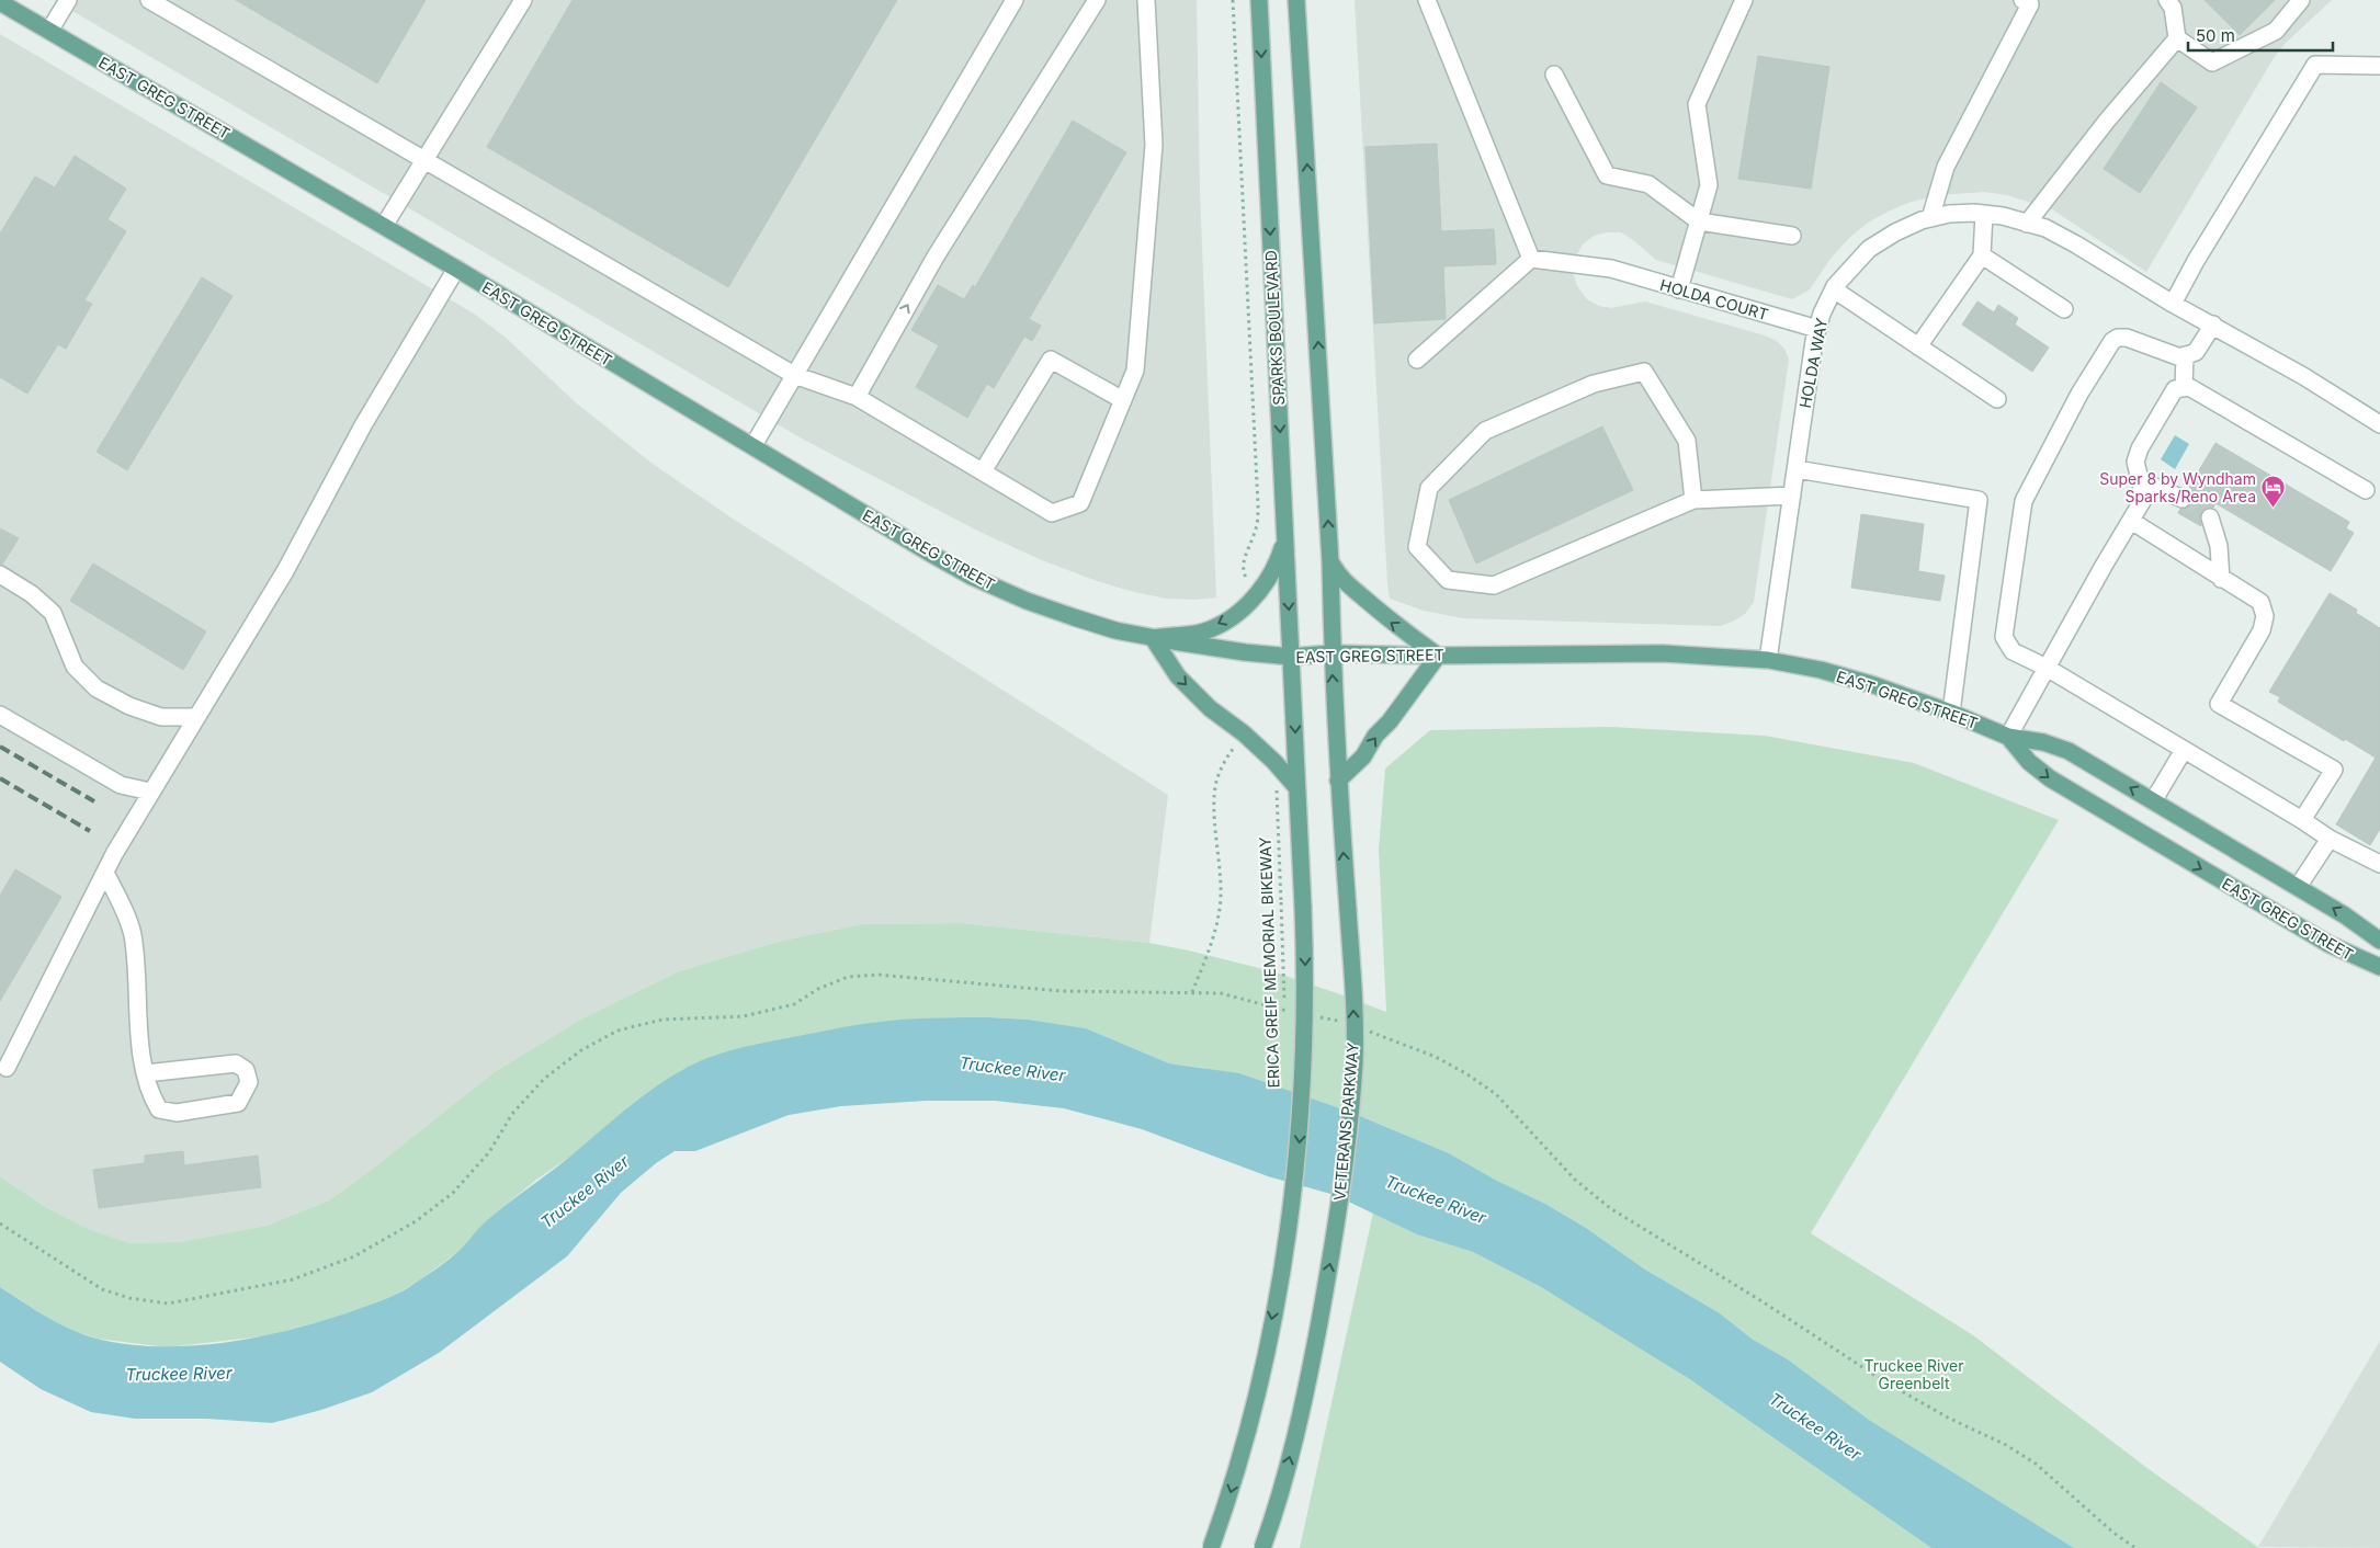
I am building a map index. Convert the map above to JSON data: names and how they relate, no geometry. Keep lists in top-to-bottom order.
{
  "streets": {
    "main road": ["EAST GREG STREET", "SPARKS BOULEVARD", "VETERANS PARKWAY"],
    "street": ["HOLDA COURT", "HOLDA WAY"],
    "path": ["ERICA GREIF MEMORIAL BIKEWAY"]
  },
  "crossings": [
    ["EAST GREG STREET", "SPARKS BOULEVARD"],
    ["EAST GREG STREET", "HOLDA WAY"],
    ["EAST GREG STREET", "VETERANS PARKWAY"],
    ["HOLDA COURT", "HOLDA WAY"]
  ],
  "water": ["Truckee River"],
  "parks": ["Truckee River Greenbelt"],
  "places": {
    "hotel": ["Super 8 by Wyndham Sparks/Reno Area"]
  },
  "scale_bar": "50 m"
}
